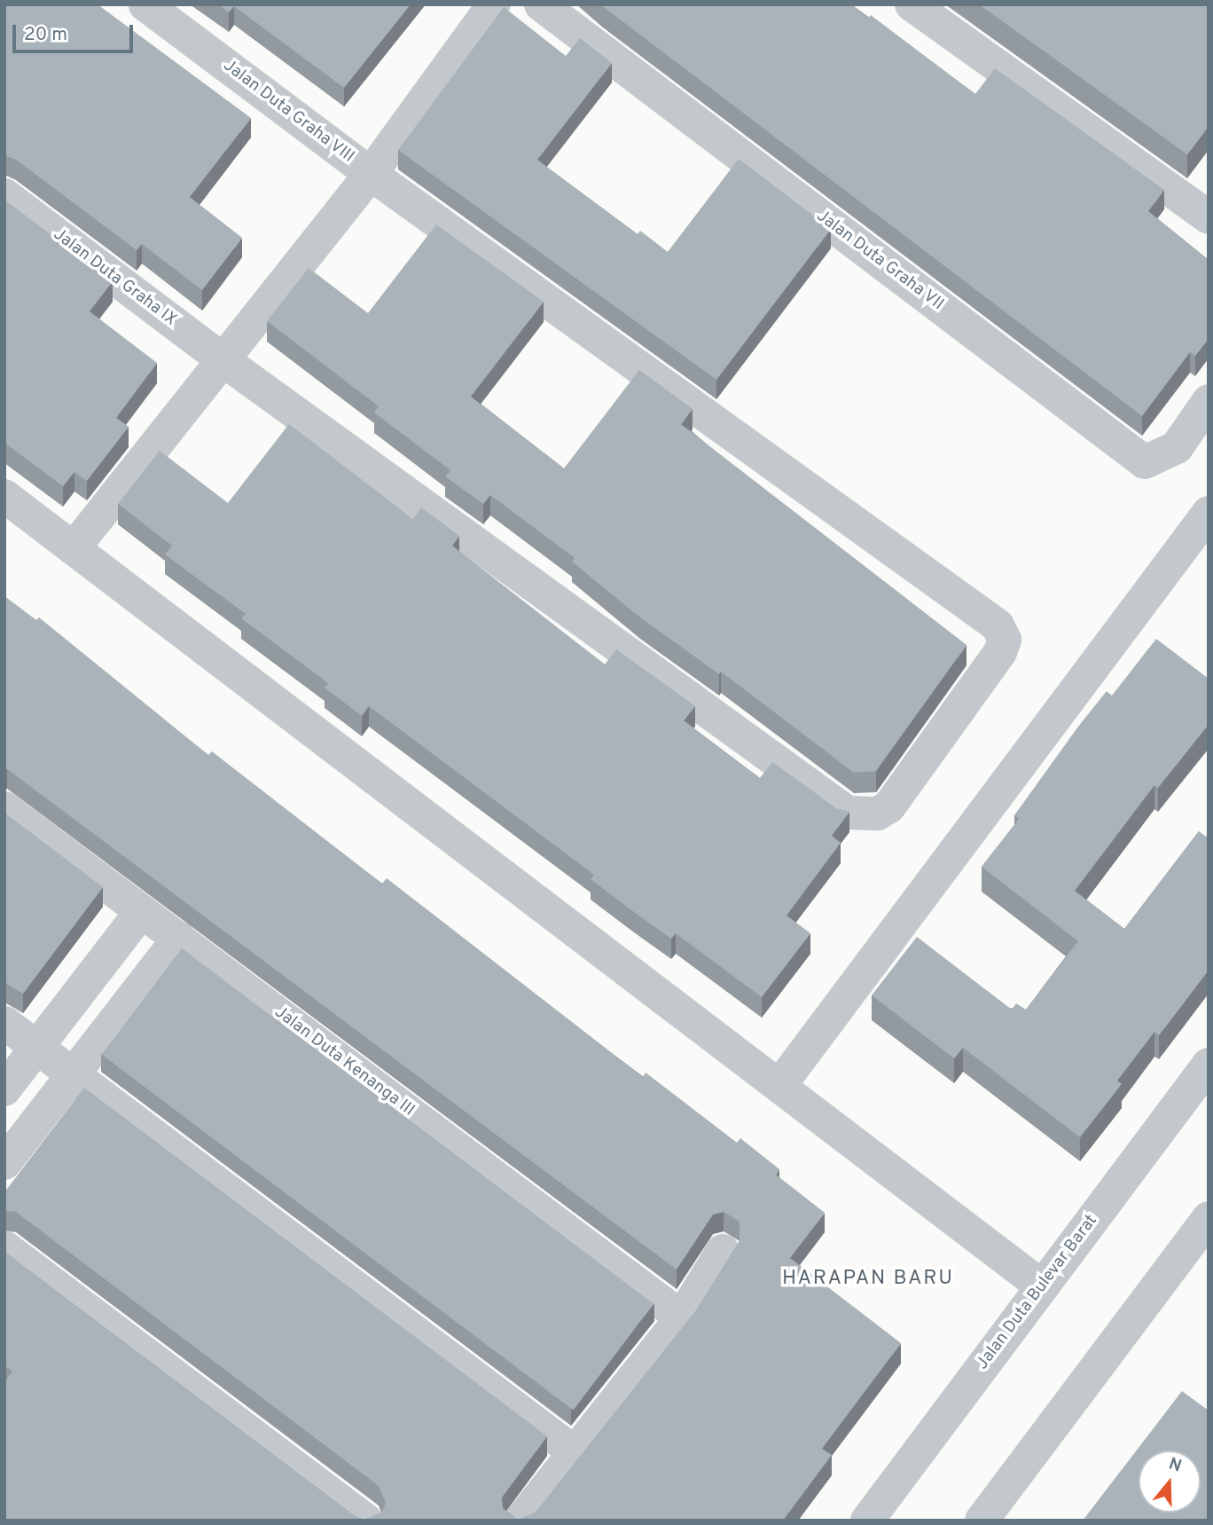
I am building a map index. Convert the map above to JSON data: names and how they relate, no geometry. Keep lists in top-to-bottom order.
{
  "streets": {
    "street": [
      "Jalan Duta Graha VIII",
      "Jalan Duta Graha VII",
      "Jalan Duta Graha IX",
      "Jalan Duta Kenanga III",
      "Jalan Duta Bulevar Barat"
    ]
  },
  "crossings": [
    ["Jalan Duta Graha VIII", "Jalan Duta Graha IX"]
  ],
  "districts": ["HARAPAN BARU"],
  "scale_bar": "20 m",
  "north": "top"
}
